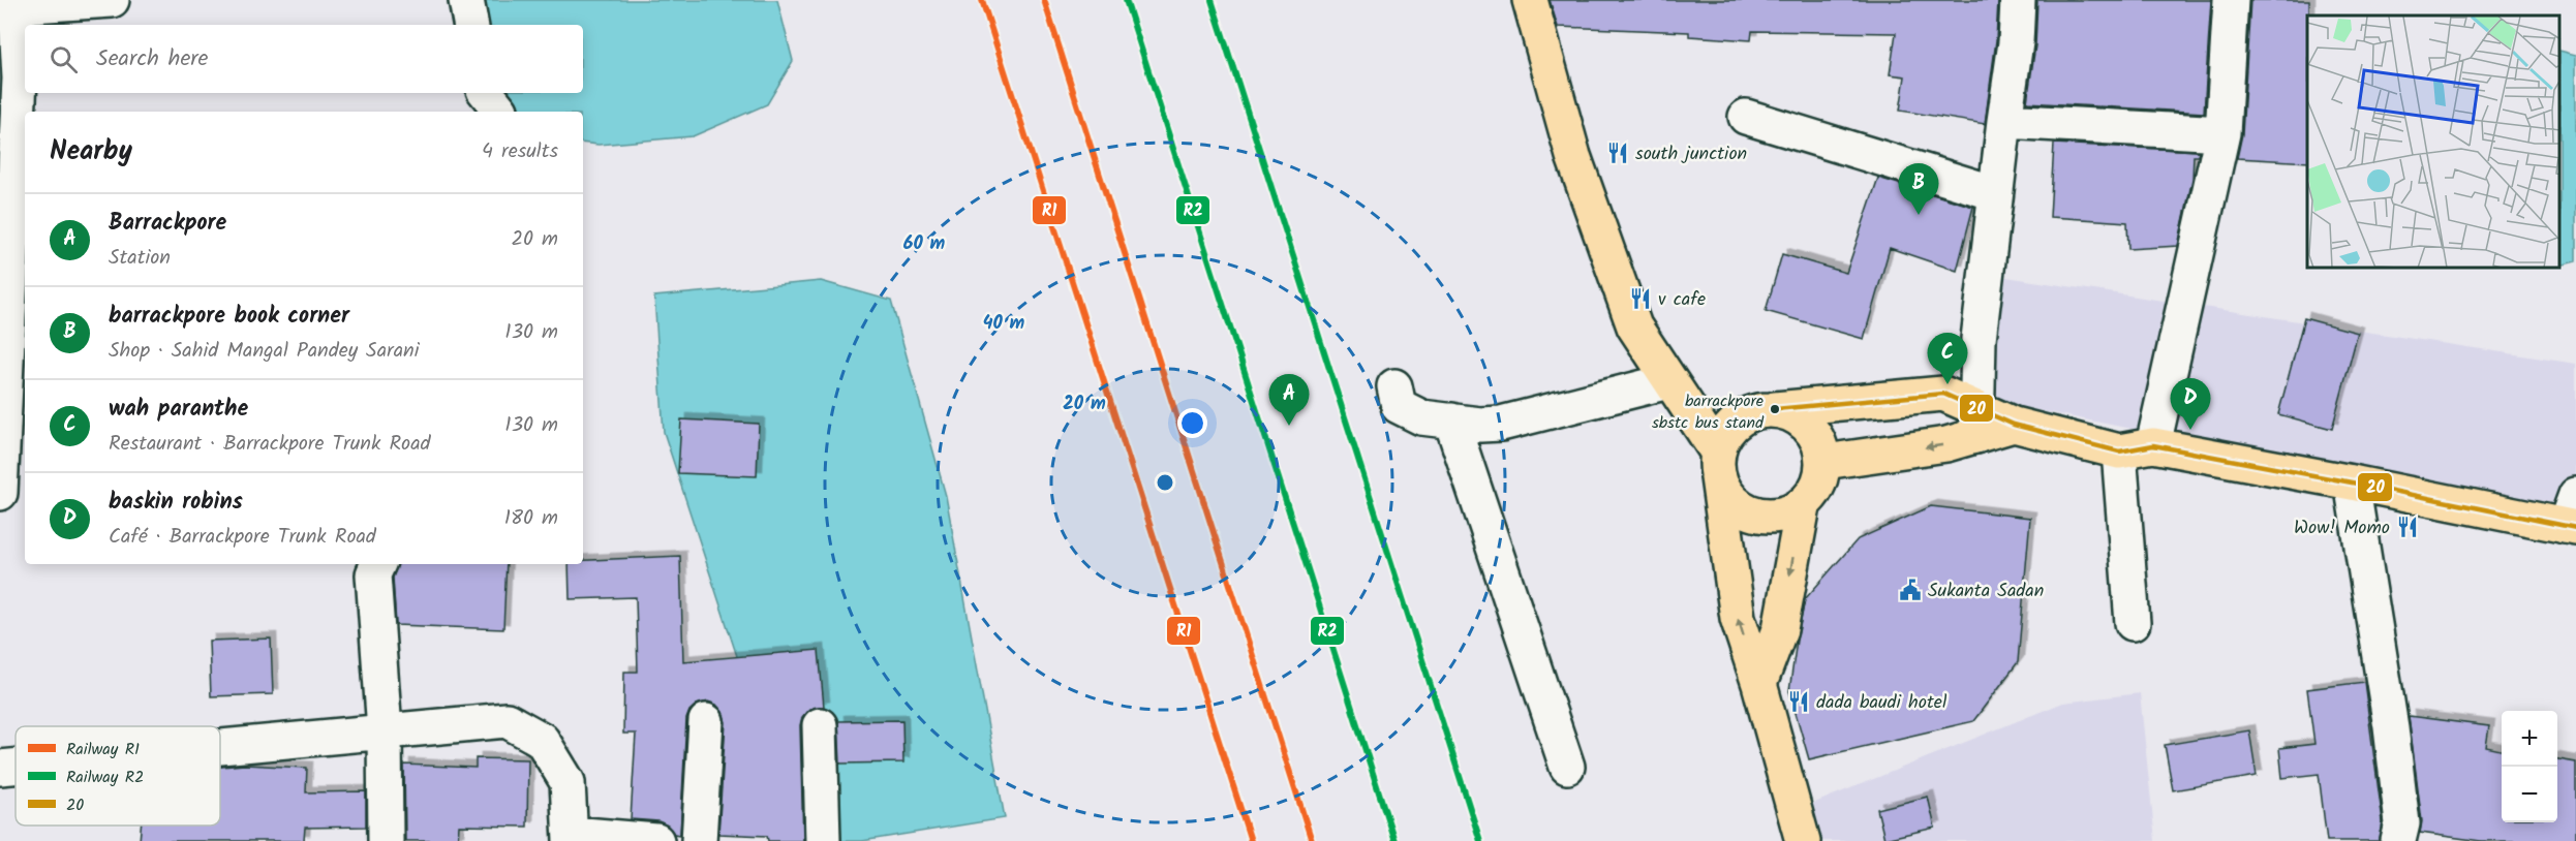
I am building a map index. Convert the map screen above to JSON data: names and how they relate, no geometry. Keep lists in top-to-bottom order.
{
  "places": {
    "restaurant": [
      "south junction",
      "v cafe",
      "Wow! Momo",
      "dada baudi hotel"
    ],
    "other": ["barrackpore sbstc bus stand"],
    "public building": ["Sukanta Sadan"]
  },
  "lines": ["rail line R1", "rail line R2", "transit line 20"],
  "legend": ["Railway R1", "Railway R2", "20"],
  "page": {
    "search": "Search here",
    "heading": ["Nearby", "4 results"],
    "pins": [
      "B",
      "C",
      "A",
      "D"
    ],
    "list": [
      {
        "mark": "A",
        "name": "Barrackpore",
        "note": "Station",
        "value": "20 m"
      },
      {
        "mark": "B",
        "name": "barrackpore book corner",
        "note": "Shop · Sahid Mangal Pandey Sarani",
        "value": "130 m"
      },
      {
        "mark": "C",
        "name": "wah paranthe",
        "note": "Restaurant · Barrackpore Trunk Road",
        "value": "130 m"
      },
      {
        "mark": "D",
        "name": "baskin robins",
        "note": "Café · Barrackpore Trunk Road",
        "value": "180 m"
      }
    ],
    "map_buttons": ["+", "−"]
  },
  "rings": ["60 m", "40 m", "20 m"]
}
